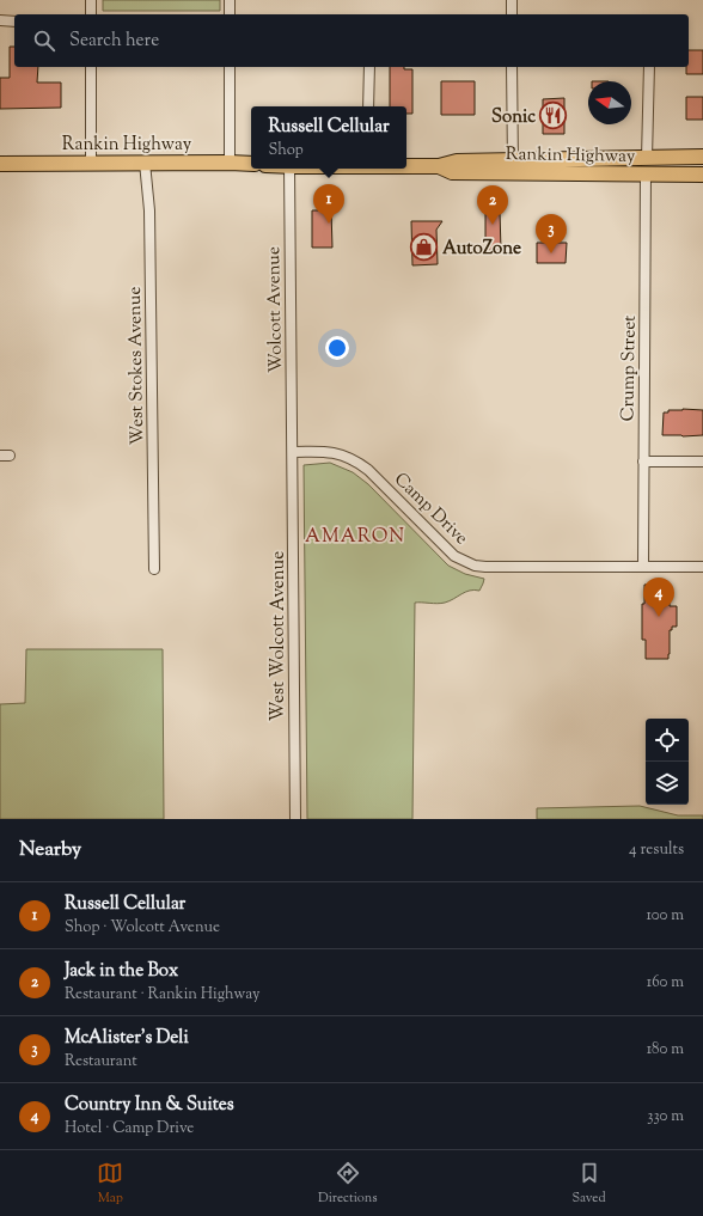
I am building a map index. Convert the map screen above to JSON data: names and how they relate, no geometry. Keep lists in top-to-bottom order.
{
  "streets": {
    "highway": ["Rankin Highway"],
    "street": [
      "Wolcott Avenue",
      "West Stokes Avenue",
      "Crump Street",
      "Camp Drive",
      "West Wolcott Avenue"
    ]
  },
  "crossings": [
    ["Rankin Highway", "West Stokes Avenue"],
    ["Rankin Highway", "Crump Street"],
    ["Wolcott Avenue", "Camp Drive"],
    ["Wolcott Avenue", "West Wolcott Avenue"],
    ["Crump Street", "Camp Drive"],
    ["Camp Drive", "West Wolcott Avenue"]
  ],
  "districts": ["AMARON"],
  "places": {
    "restaurant": ["Sonic"],
    "shop": ["AutoZone"]
  },
  "north": "left",
  "page": {
    "search": "Search here",
    "popup": ["Russell Cellular", "Shop"],
    "pins": [
      "1",
      "2",
      "3",
      "4"
    ],
    "heading": ["Nearby", "4 results"],
    "list": [
      {
        "mark": "1",
        "name": "Russell Cellular",
        "note": "Shop · Wolcott Avenue",
        "value": "100 m"
      },
      {
        "mark": "2",
        "name": "Jack in the Box",
        "note": "Restaurant · Rankin Highway",
        "value": "160 m"
      },
      {
        "mark": "3",
        "name": "McAlister's Deli",
        "note": "Restaurant",
        "value": "180 m"
      },
      {
        "mark": "4",
        "name": "Country Inn & Suites",
        "note": "Hotel · Camp Drive",
        "value": "330 m"
      }
    ],
    "nav": ["Map", "Directions", "Saved"]
  }
}
